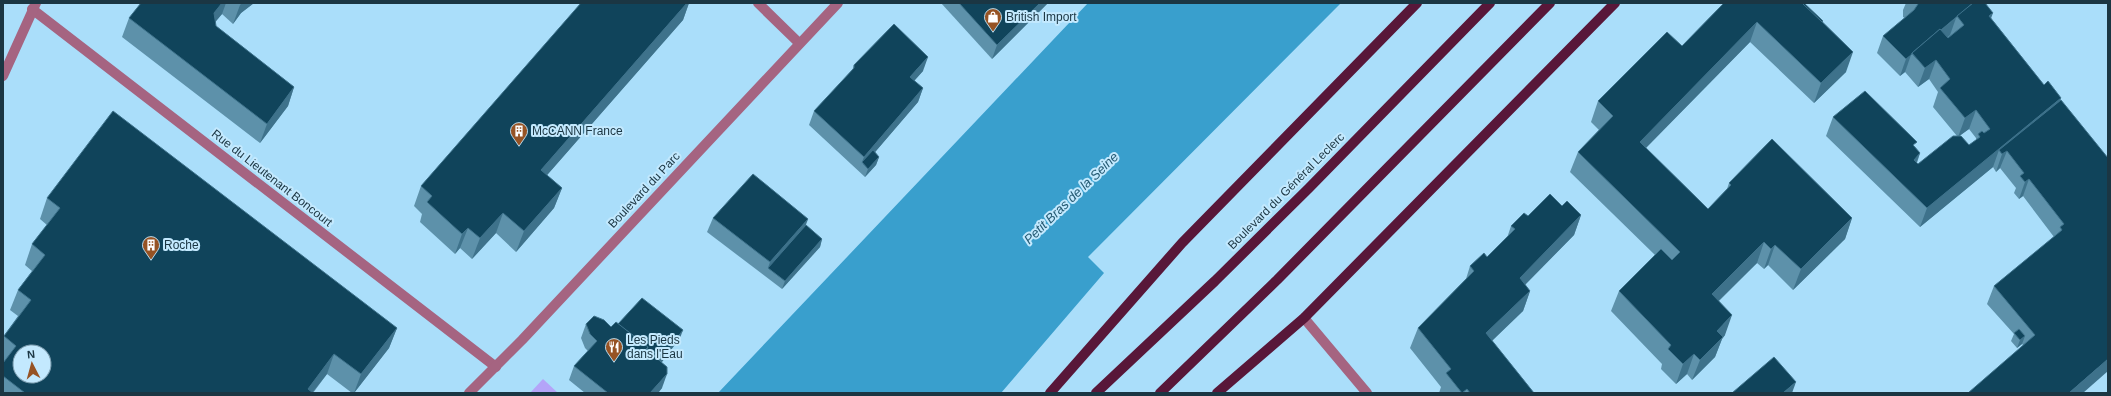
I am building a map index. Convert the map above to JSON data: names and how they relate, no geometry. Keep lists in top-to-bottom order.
{
  "streets": {
    "main road": ["Boulevard du Général Leclerc"],
    "street": ["Rue du Lieutenant Boncourt", "Boulevard du Parc"]
  },
  "crossings": [
    ["Rue du Lieutenant Boncourt", "Boulevard du Parc"]
  ],
  "water": ["Petit Bras de la Seine"],
  "places": {
    "shop": ["British Import"],
    "building": ["McCANN France", "Roche"],
    "restaurant": ["Les Pieds dans l'Eau"]
  },
  "north": "top"
}
